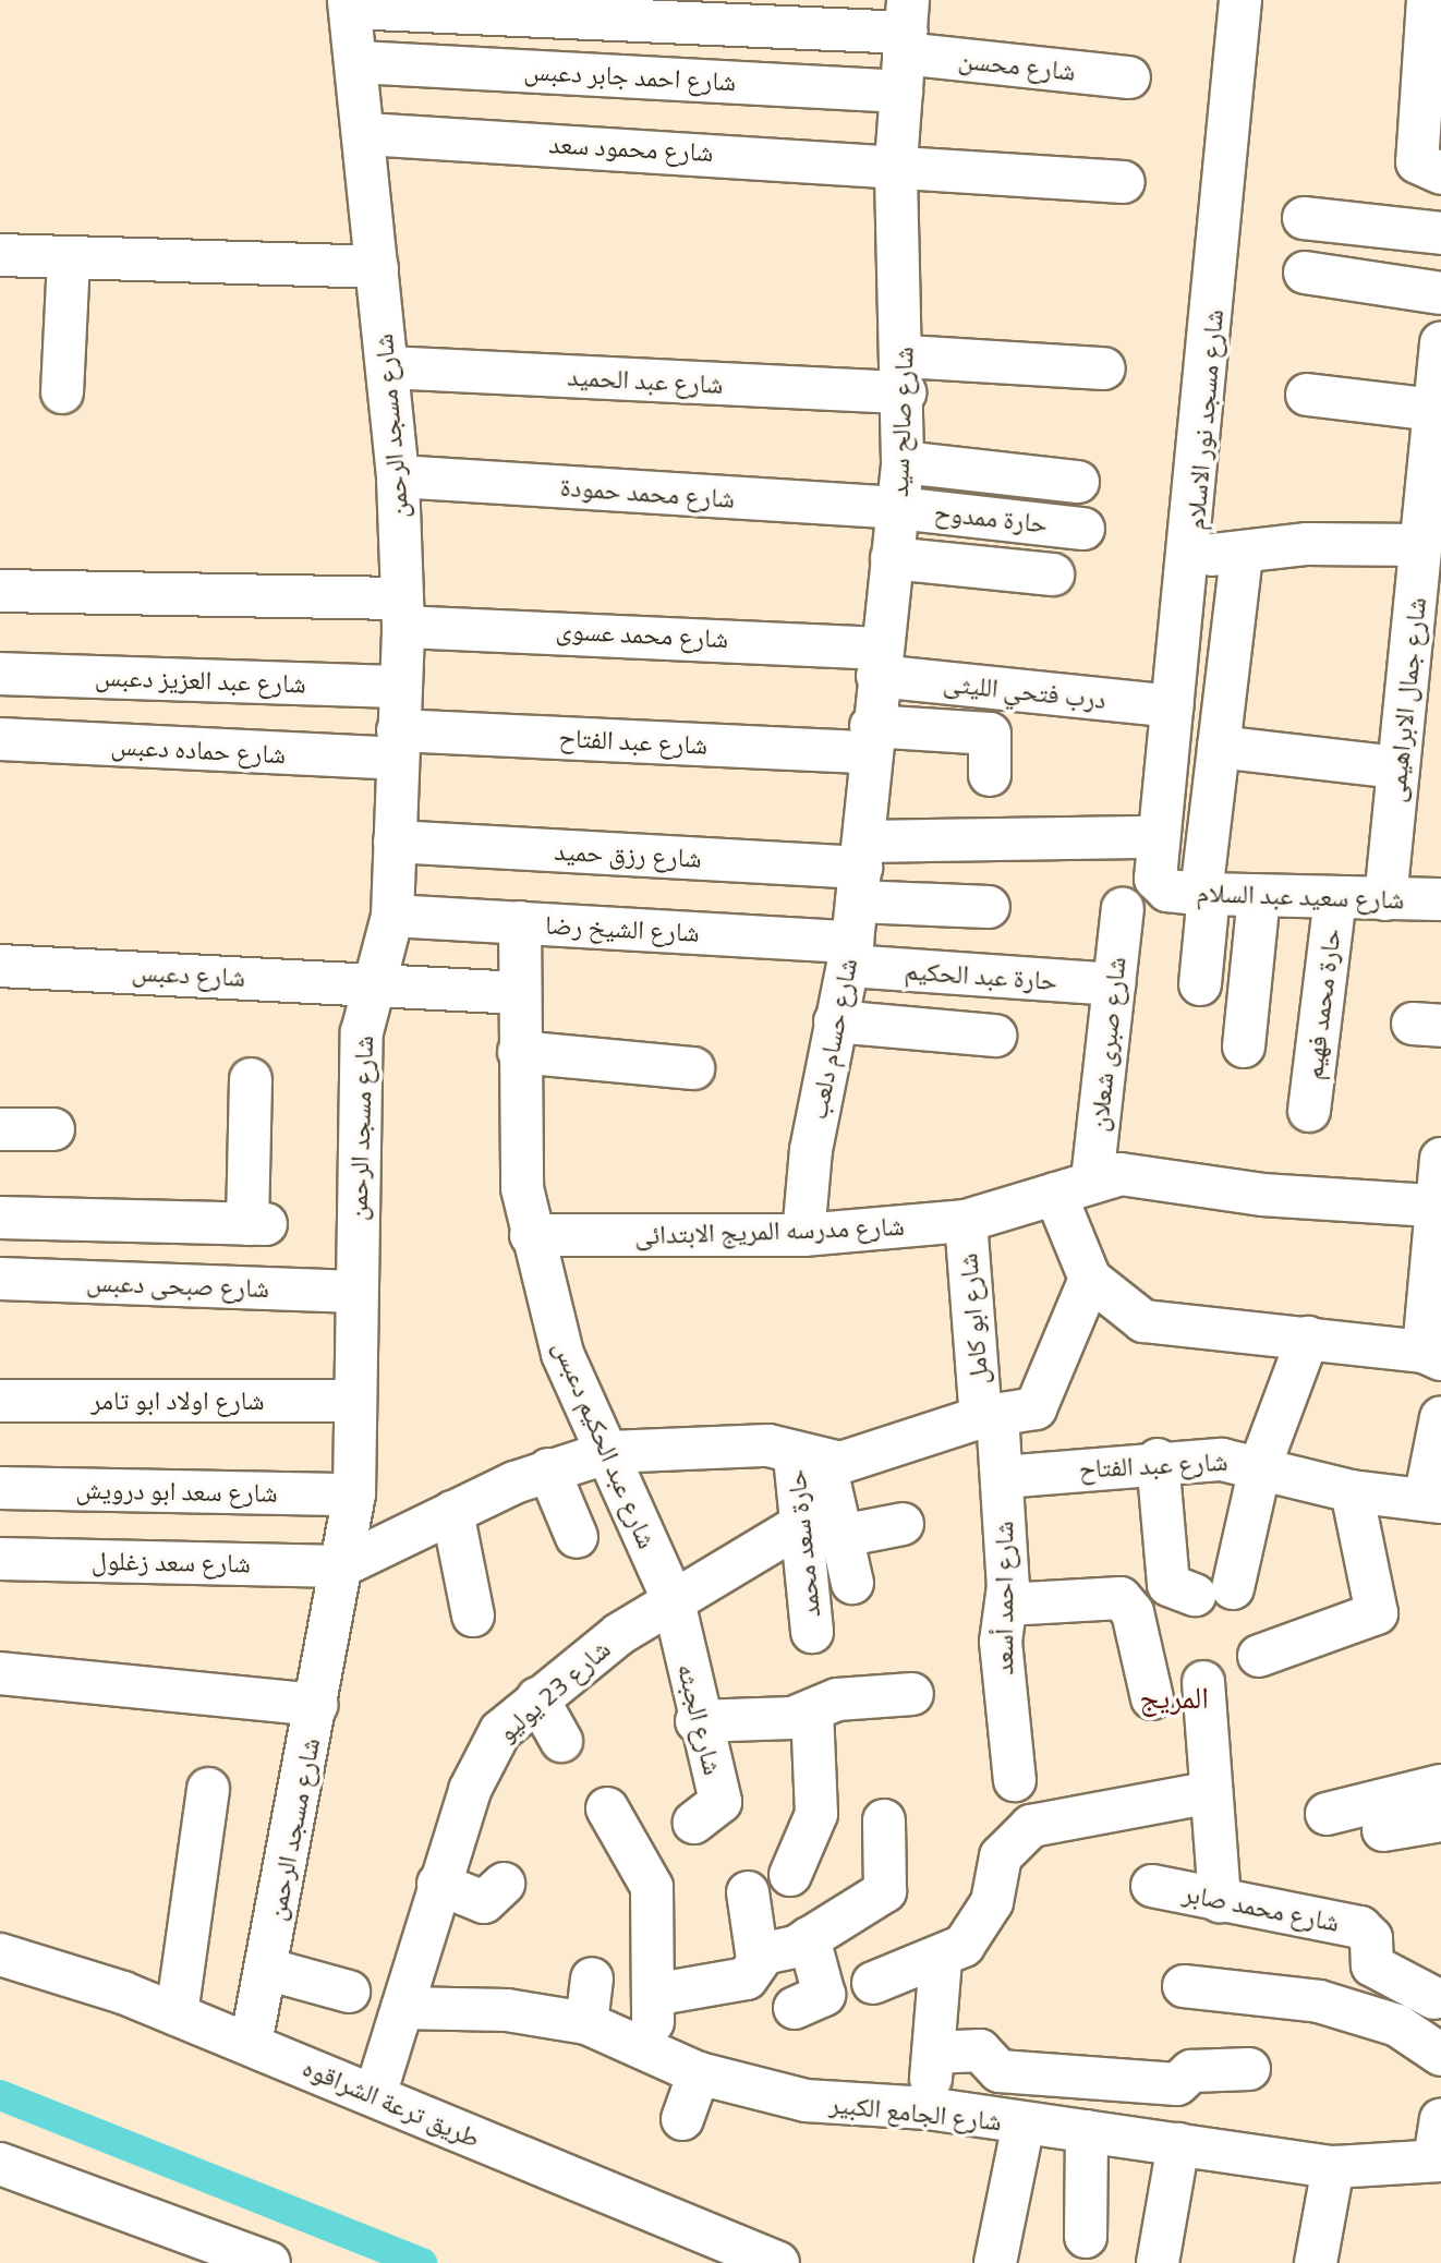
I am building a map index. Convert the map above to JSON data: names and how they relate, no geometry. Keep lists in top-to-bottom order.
{
  "streets": {
    "street": [
      "شارع محسن",
      "شارع احمد جابر دعبس",
      "شارع محمود سعد",
      "شارع عبد الحميد",
      "شارع مسجد نور الاسلام",
      "شارع صالح سيد",
      "شارع مسجد الرحمن",
      "شارع محمد حمودة",
      "حارة ممدوح",
      "شارع محمد عسوى",
      "شارع عبد العزيز دعبس",
      "درب فتحي الليثى",
      "شارع جمال الابراهيمى",
      "شارع عبد الفتاح",
      "شارع حماده دعبس",
      "شارع رزق حميد",
      "شارع سعيد عبد السلام",
      "شارع الشيخ رضا",
      "شارع دعبس",
      "حارة عبد الحكيم",
      "حارة محمد فهيم",
      "شارع حسام دلعب",
      "شارع صبرى شعلان",
      "شارع مدرسه المريج الابتدائى",
      "شارع صبحى دعبس",
      "شارع ابو كامل",
      "شارع اولاد ابو تامر",
      "شارع عبد الحكيم دعبس",
      "شارع سعد ابو درويش",
      "حارة سعد محمد",
      "شارع سعد زغلول",
      "شارع احمد أسعد",
      "شارع 23 يوليو",
      "شارع الجبثه",
      "شارع محمد صابر",
      "طريق ترعة الشراقوه",
      "شارع الجامع الكبير"
    ]
  },
  "crossings": [
    ["شارع محسن", "شارع احمد جابر دعبس"],
    ["شارع محسن", "شارع صالح سيد"],
    ["شارع احمد جابر دعبس", "شارع صالح سيد"],
    ["شارع احمد جابر دعبس", "شارع مسجد الرحمن"],
    ["شارع محمود سعد", "شارع صالح سيد"],
    ["شارع محمود سعد", "شارع مسجد الرحمن"],
    ["شارع عبد الحميد", "شارع صالح سيد"],
    ["شارع عبد الحميد", "شارع مسجد الرحمن"],
    ["شارع مسجد نور الاسلام", "درب فتحي الليثى"],
    ["شارع مسجد نور الاسلام", "شارع سعيد عبد السلام"],
    ["شارع صالح سيد", "شارع محمد حمودة"],
    ["شارع صالح سيد", "حارة ممدوح"],
    ["شارع صالح سيد", "شارع محمد عسوى"],
    ["شارع صالح سيد", "درب فتحي الليثى"],
    ["شارع صالح سيد", "شارع عبد الفتاح"],
    ["شارع صالح سيد", "شارع رزق حميد"],
    ["شارع صالح سيد", "شارع الشيخ رضا"],
    ["شارع صالح سيد", "حارة عبد الحكيم"],
    ["شارع صالح سيد", "شارع حسام دلعب"],
    ["شارع مسجد الرحمن", "شارع محمد حمودة"],
    ["شارع مسجد الرحمن", "شارع محمد عسوى"],
    ["شارع مسجد الرحمن", "شارع عبد العزيز دعبس"],
    ["شارع مسجد الرحمن", "شارع عبد الفتاح"],
    ["شارع مسجد الرحمن", "شارع حماده دعبس"],
    ["شارع مسجد الرحمن", "شارع رزق حميد"],
    ["شارع مسجد الرحمن", "شارع الشيخ رضا"],
    ["شارع مسجد الرحمن", "شارع دعبس"],
    ["شارع مسجد الرحمن", "شارع صبحى دعبس"],
    ["شارع مسجد الرحمن", "شارع اولاد ابو تامر"],
    ["شارع مسجد الرحمن", "شارع سعد ابو درويش"],
    ["شارع مسجد الرحمن", "شارع سعد زغلول"],
    ["شارع مسجد الرحمن", "طريق ترعة الشراقوه"],
    ["شارع محمد حمودة", "حارة ممدوح"],
    ["شارع محمد عسوى", "درب فتحي الليثى"],
    ["شارع جمال الابراهيمى", "شارع سعيد عبد السلام"],
    ["شارع عبد الفتاح", "شارع حماده دعبس"],
    ["شارع عبد الفتاح", "شارع احمد أسعد"],
    ["شارع رزق حميد", "شارع الشيخ رضا"],
    ["شارع رزق حميد", "حارة عبد الحكيم"],
    ["شارع رزق حميد", "شارع حسام دلعب"],
    ["شارع سعيد عبد السلام", "حارة محمد فهيم"],
    ["شارع الشيخ رضا", "حارة عبد الحكيم"],
    ["شارع الشيخ رضا", "شارع حسام دلعب"],
    ["شارع الشيخ رضا", "شارع عبد الحكيم دعبس"],
    ["حارة عبد الحكيم", "شارع حسام دلعب"],
    ["حارة عبد الحكيم", "شارع صبرى شعلان"],
    ["شارع حسام دلعب", "شارع مدرسه المريج الابتدائى"],
    ["شارع صبرى شعلان", "شارع مدرسه المريج الابتدائى"],
    ["شارع مدرسه المريج الابتدائى", "شارع ابو كامل"],
    ["شارع مدرسه المريج الابتدائى", "شارع عبد الحكيم دعبس"],
    ["شارع ابو كامل", "شارع احمد أسعد"],
    ["شارع عبد الحكيم دعبس", "شارع 23 يوليو"],
    ["شارع عبد الحكيم دعبس", "شارع الجبثه"],
    ["حارة سعد محمد", "شارع 23 يوليو"],
    ["شارع 23 يوليو", "شارع الجبثه"],
    ["شارع 23 يوليو", "طريق ترعة الشراقوه"],
    ["شارع 23 يوليو", "شارع الجامع الكبير"]
  ],
  "districts": ["المريج"]
}
